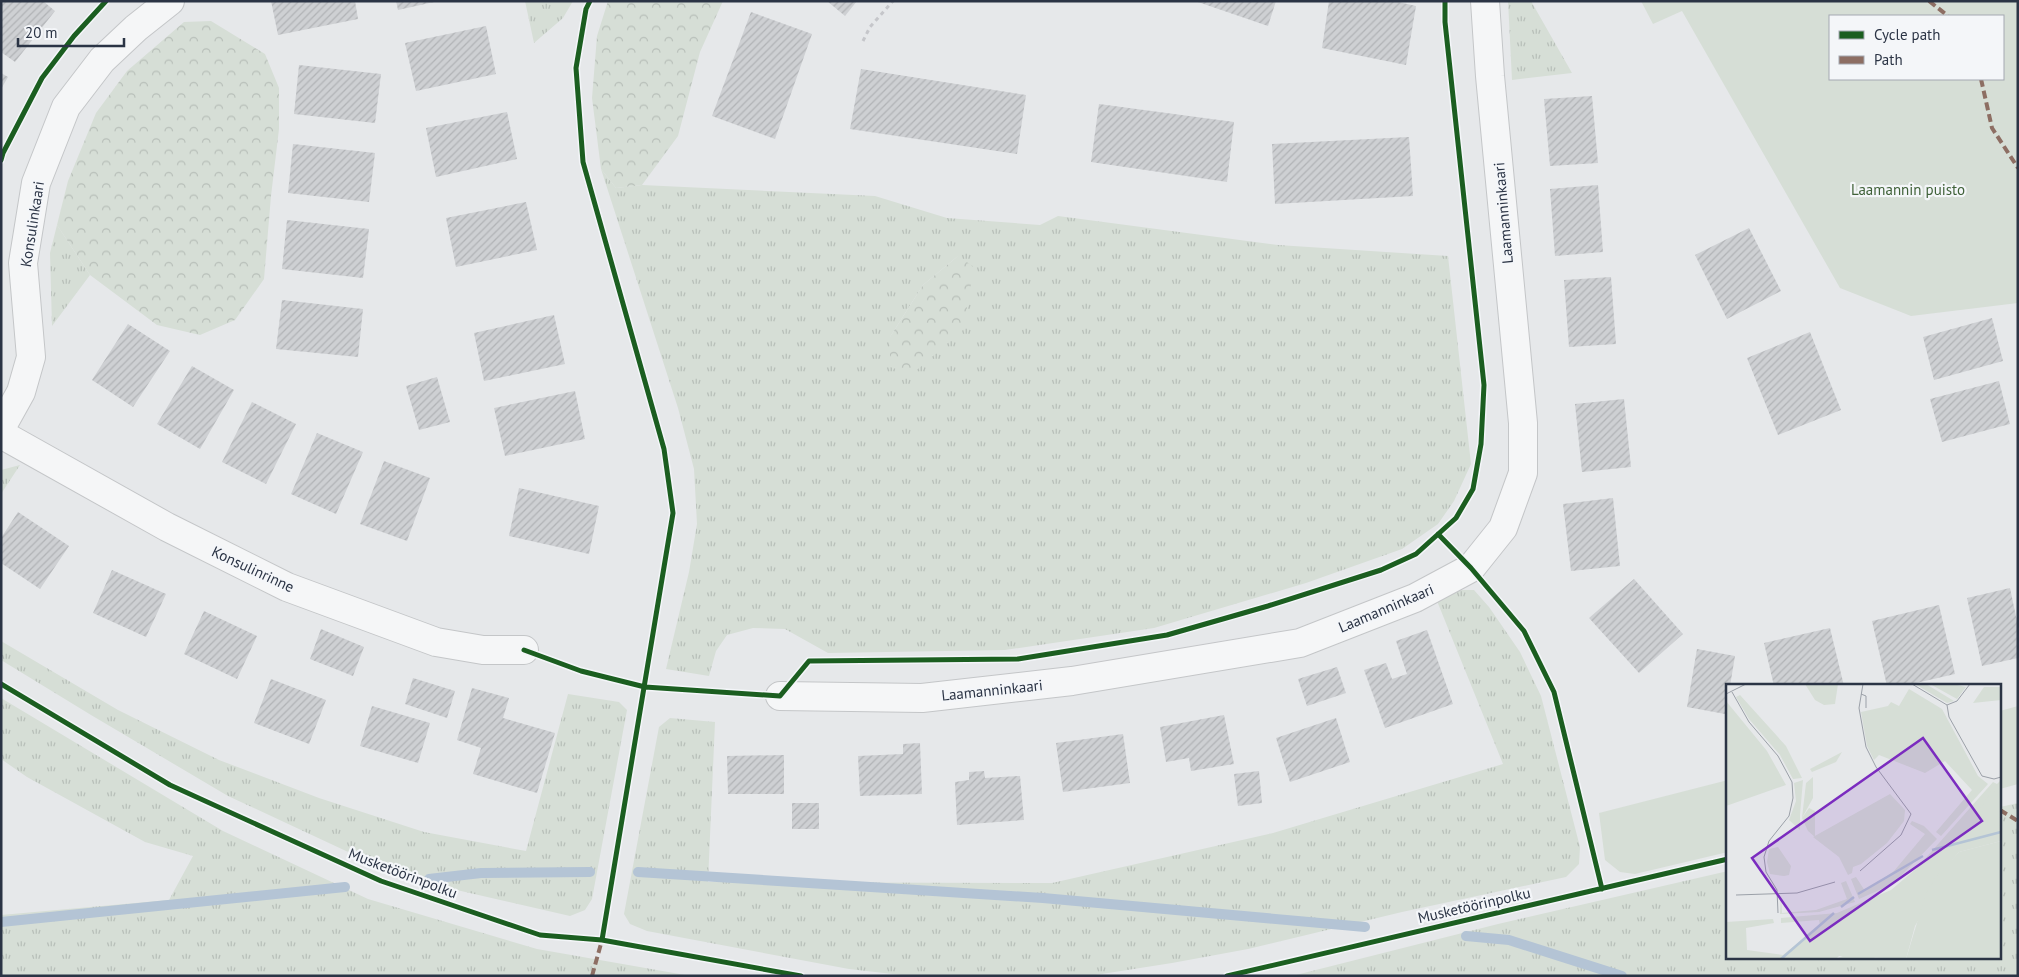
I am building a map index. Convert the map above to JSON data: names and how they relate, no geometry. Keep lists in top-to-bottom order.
{
  "streets": {
    "street": ["Laamanninkaari", "Konsulinkaari", "Konsulinrinne"],
    "cycle path": ["Musketöörinpolku"]
  },
  "parks": ["Laamannin puisto"],
  "legend": ["Cycle path", "Path"],
  "scale_bar": "20 m"
}
